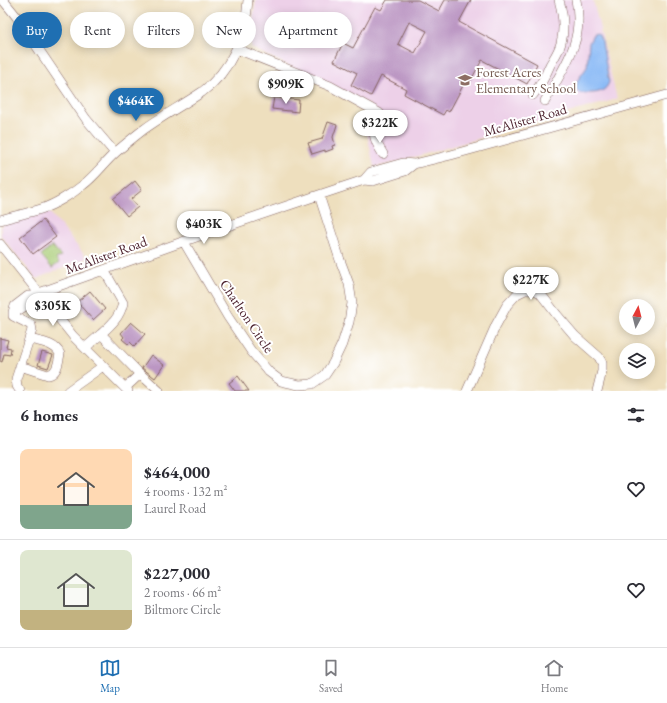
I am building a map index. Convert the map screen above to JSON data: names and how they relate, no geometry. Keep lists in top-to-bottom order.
{
  "streets": {
    "street": ["McAlister Road", "Charlton Circle"]
  },
  "crossings": [
    ["McAlister Road", "Charlton Circle"]
  ],
  "places": {
    "school or university": ["Forest Acres Elementary School"]
  },
  "north": "top",
  "page": {
    "chip": [
      "Buy",
      "Rent",
      "Filters",
      "New",
      "Apartment"
    ],
    "price": [
      "$909K",
      "$464K",
      "$322K",
      "$403K",
      "$227K",
      "$305K"
    ],
    "heading": "6 homes",
    "list": [
      {
        "name": "$464,000",
        "note": "4 rooms · 132 m² · Laurel Road"
      },
      {
        "name": "$227,000",
        "note": "2 rooms · 66 m² · Biltmore Circle"
      }
    ],
    "tabs": ["Map", "Saved", "Home"]
  }
}
